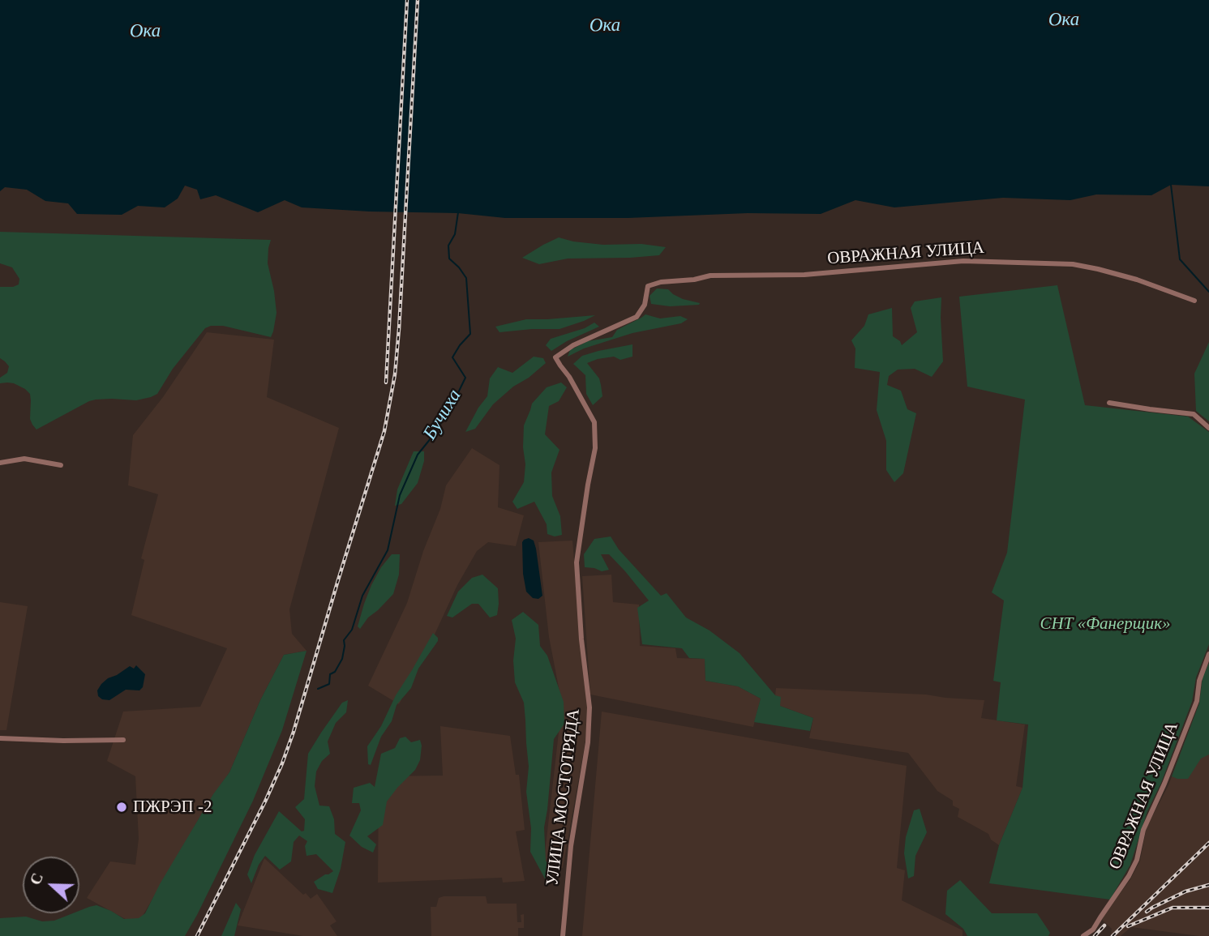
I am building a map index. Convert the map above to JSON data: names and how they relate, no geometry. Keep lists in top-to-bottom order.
{
  "streets": {
    "street": ["ОВРАЖНАЯ УЛИЦА", "УЛИЦА МОСТОТРЯДА"]
  },
  "crossings": [
    ["ОВРАЖНАЯ УЛИЦА", "УЛИЦА МОСТОТРЯДА"]
  ],
  "water": ["Ока", "Бучиха"],
  "parks": ["СНТ «Фанерщик»"],
  "places": ["ПЖРЭП -2"],
  "north": "left"
}
